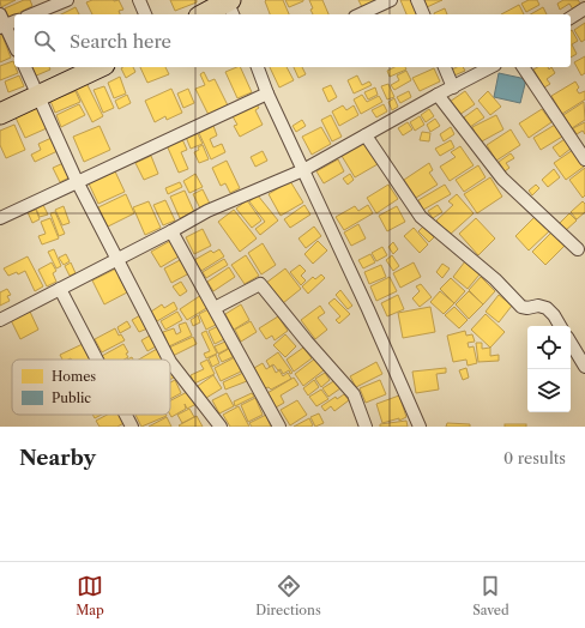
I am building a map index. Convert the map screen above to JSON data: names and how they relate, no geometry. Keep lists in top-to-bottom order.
{
  "legend": ["Homes", "Public"],
  "page": {
    "search": "Search here",
    "heading": ["Nearby", "0 results"],
    "nav": ["Map", "Directions", "Saved"]
  }
}
